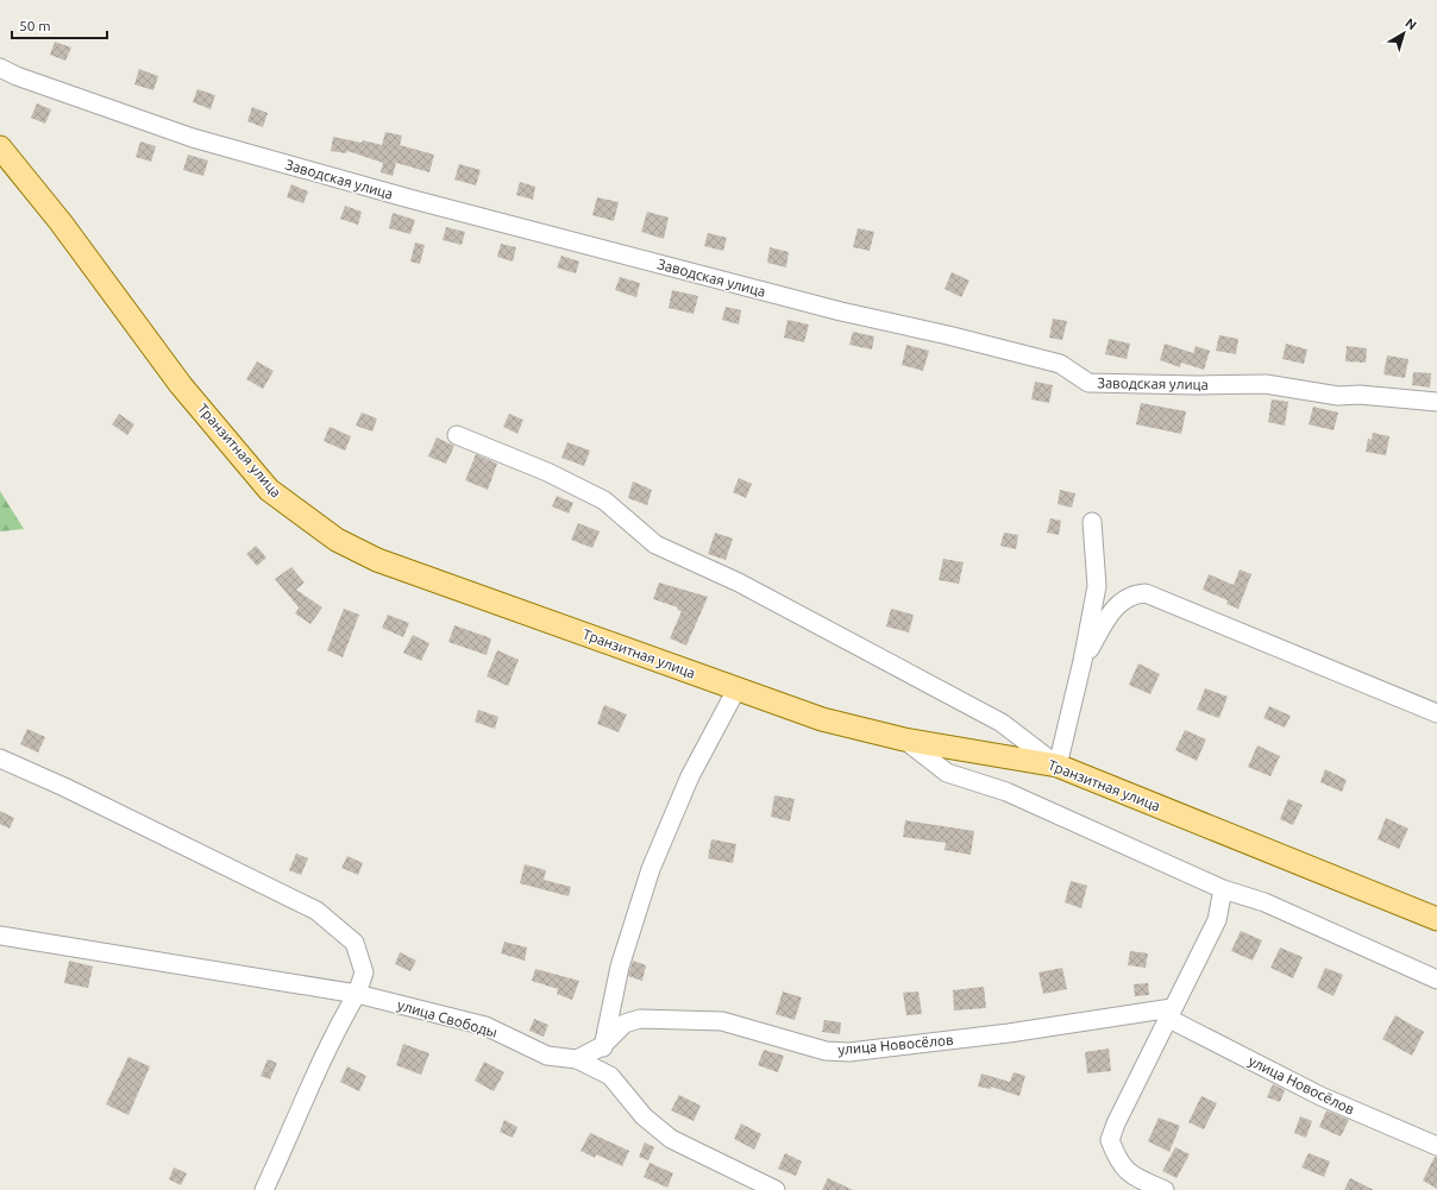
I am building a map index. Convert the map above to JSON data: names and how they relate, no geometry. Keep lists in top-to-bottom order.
{
  "streets": {
    "main road": ["Транзитная улица"],
    "street": ["Заводская улица", "улица Свободы", "улица Новосёлов"]
  },
  "crossings": [
    ["улица Свободы", "улица Новосёлов"]
  ],
  "scale_bar": "50 m",
  "north": "top right"
}
